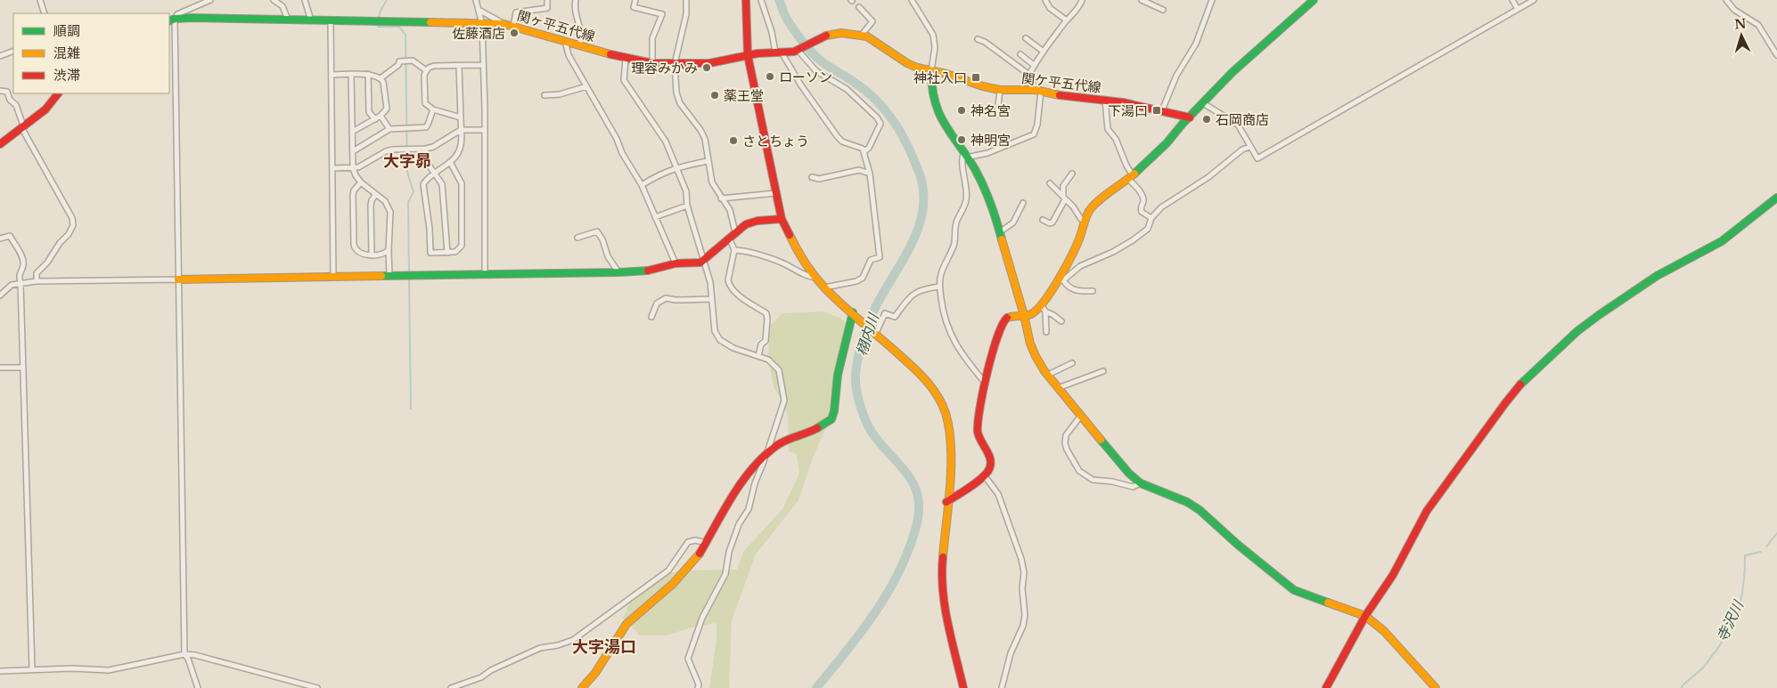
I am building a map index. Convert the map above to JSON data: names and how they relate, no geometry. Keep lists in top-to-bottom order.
{
  "streets": {
    "street": ["関ヶ平五代線", "関ケ平五代線"]
  },
  "districts": ["大字昴", "大字湯口"],
  "water": ["栩内川", "寺沢川"],
  "places": {
    "other": [
      "佐藤酒店",
      "理容みかみ",
      "ローソン",
      "薬王堂",
      "神名宮",
      "石岡商店",
      "神明宮",
      "さとちょう"
    ],
    "transit": ["神社入口", "下湯口"]
  },
  "legend": ["順調", "混雑", "渋滞"],
  "north": "top"
}
